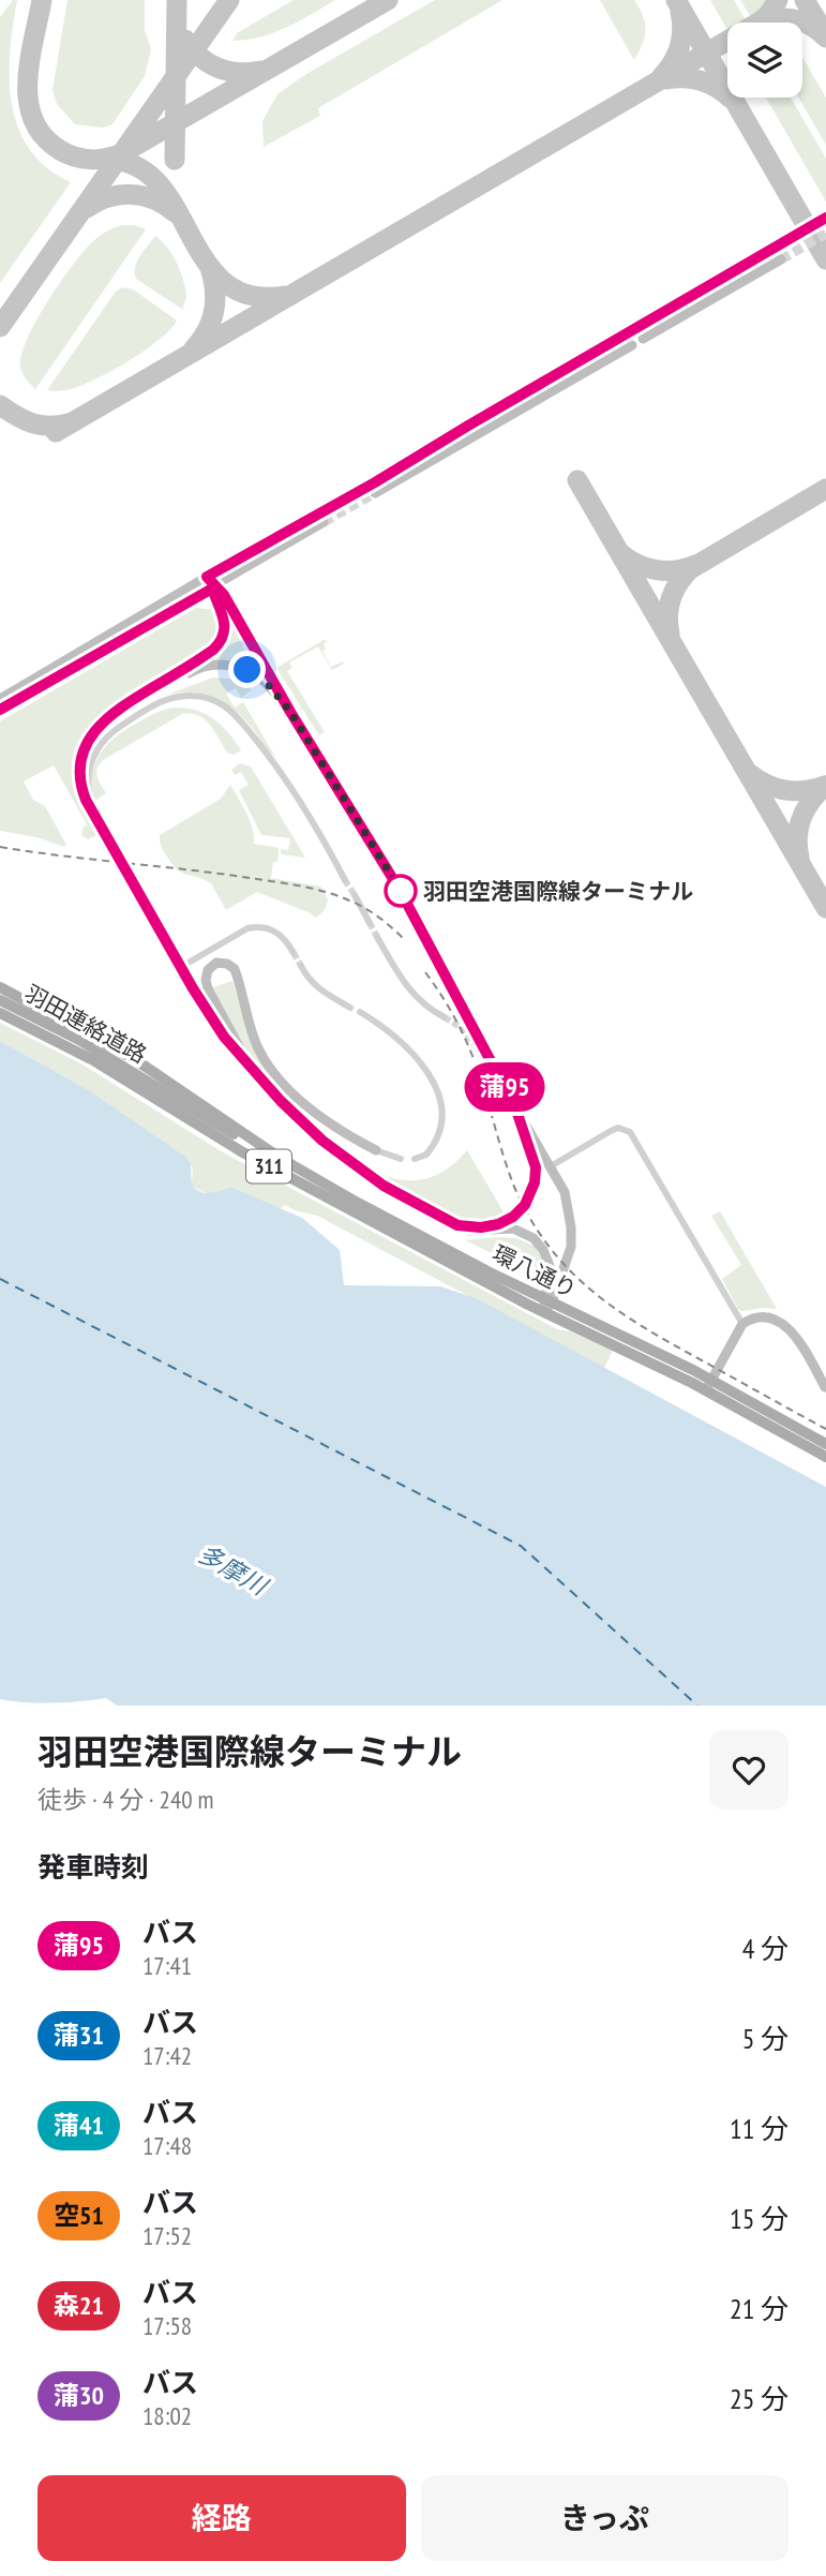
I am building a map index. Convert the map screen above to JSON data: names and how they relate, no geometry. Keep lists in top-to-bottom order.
{
  "streets": {
    "main road": ["羽田連絡道路", "311", "環八通り"]
  },
  "crossings": [
    ["311", "環八通り"]
  ],
  "water": ["多摩川"],
  "places": ["羽田空港国際線ターミナル"],
  "lines": ["bus line 蒲95"],
  "page": {
    "on_map": "蒲95",
    "heading": [
      ["羽田空港国際線ターミナル", "徒歩 · 4 分 · 240 m"],
      "発車時刻"
    ],
    "list": [
      {
        "mark": "蒲95",
        "name": "バス",
        "note": "17:41",
        "value": "4 分"
      },
      {
        "mark": "蒲31",
        "name": "バス",
        "note": "17:42",
        "value": "5 分"
      },
      {
        "mark": "蒲41",
        "name": "バス",
        "note": "17:48",
        "value": "11 分"
      },
      {
        "mark": "空51",
        "name": "バス",
        "note": "17:52",
        "value": "15 分"
      },
      {
        "mark": "森21",
        "name": "バス",
        "note": "17:58",
        "value": "21 分"
      },
      {
        "mark": "蒲30",
        "name": "バス",
        "note": "18:02",
        "value": "25 分"
      }
    ],
    "buttons": ["経路", "きっぷ"]
  }
}
